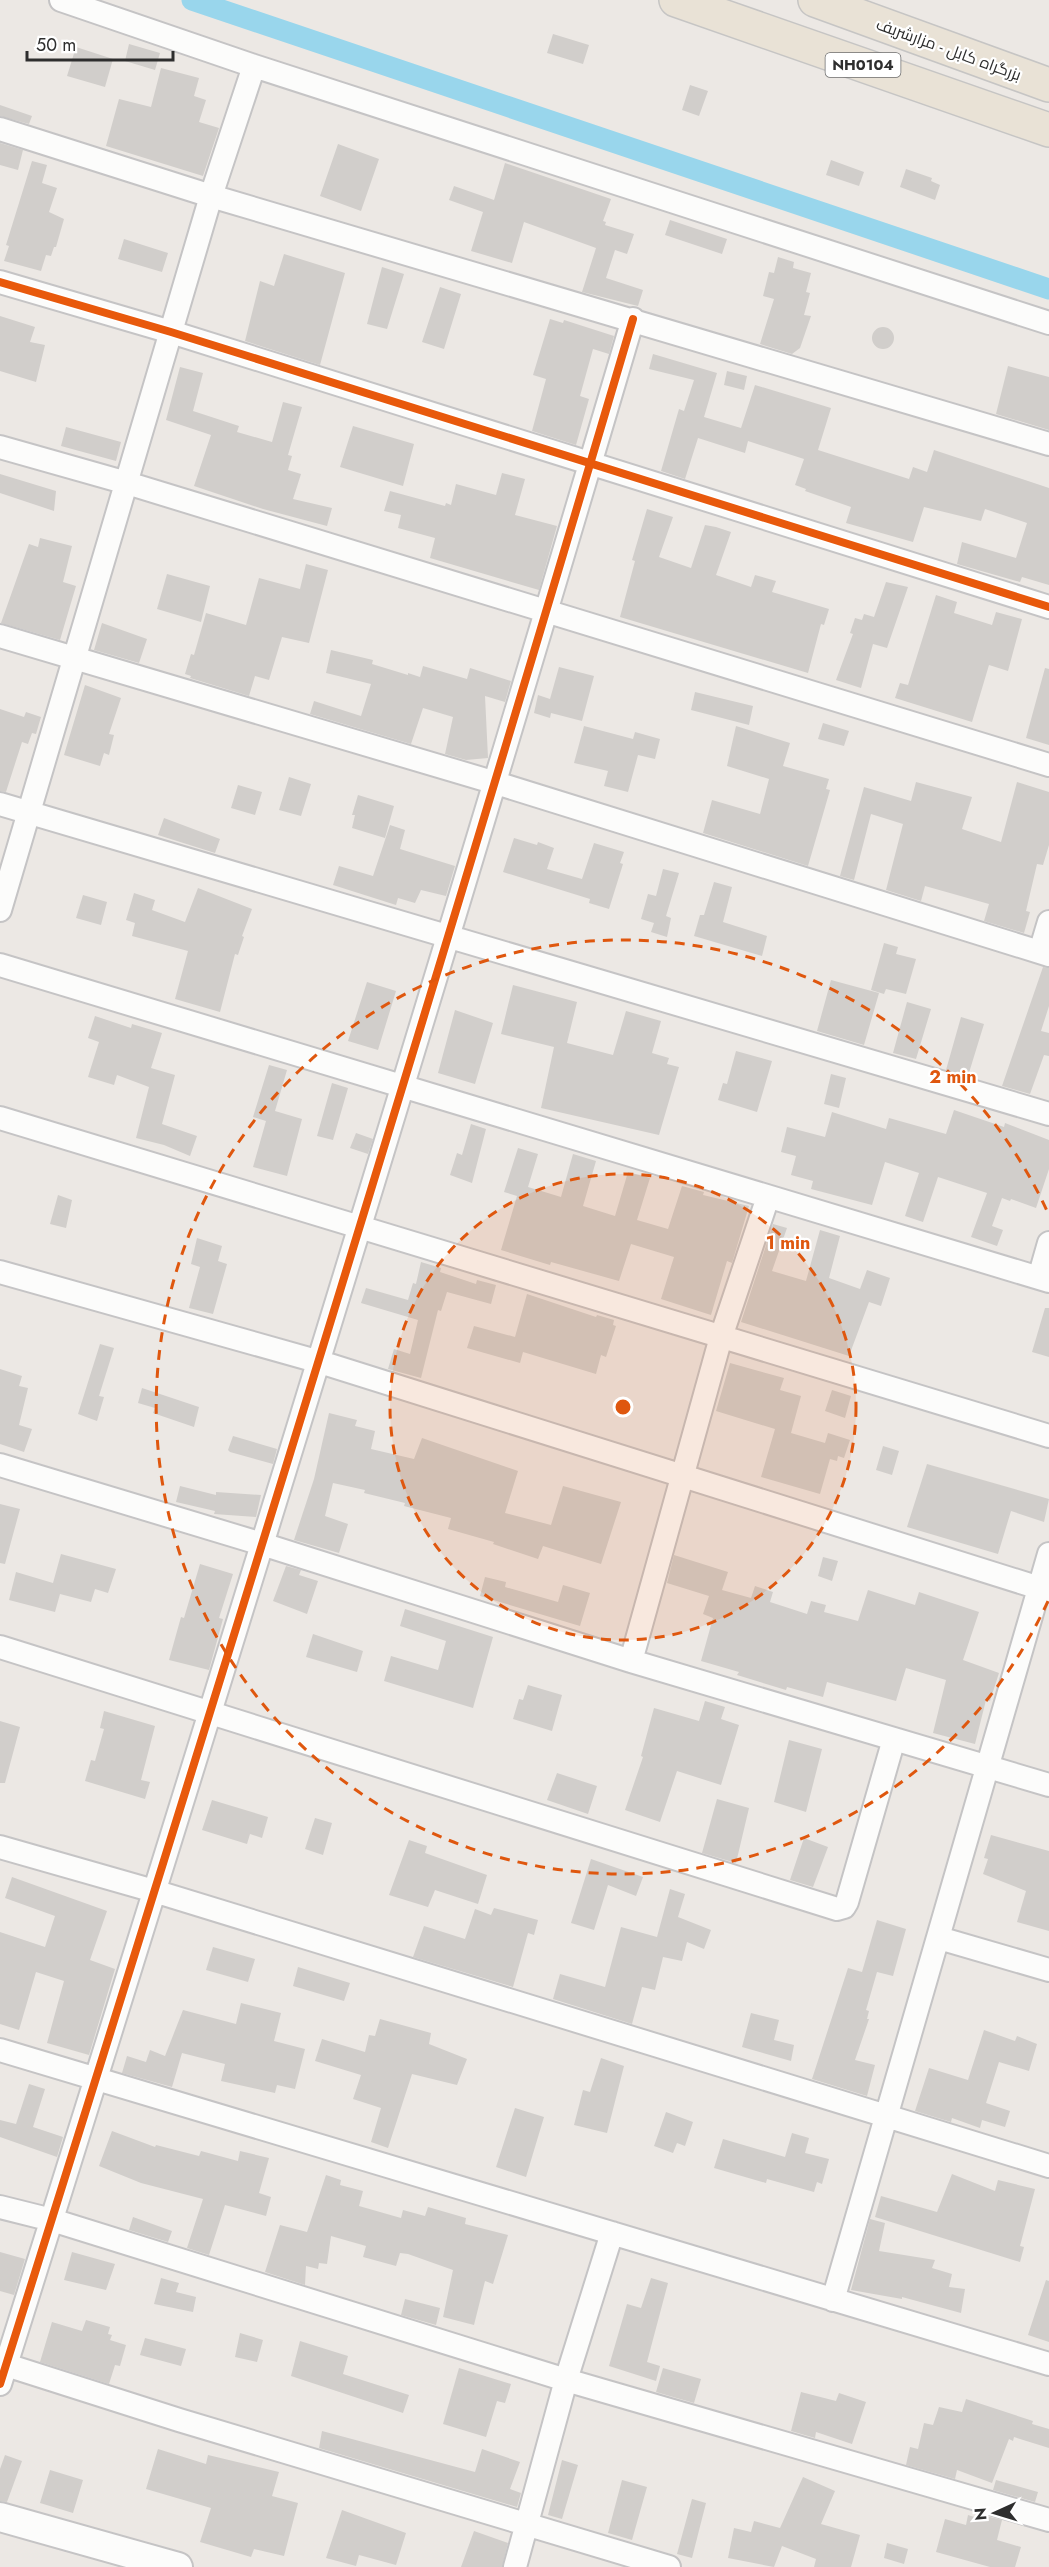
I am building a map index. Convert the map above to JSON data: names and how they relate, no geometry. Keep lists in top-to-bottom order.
{
  "streets": {
    "highway": ["بزرگراه کابل - مزارشریف", "NH0104"]
  },
  "scale_bar": "50 m",
  "north": "left",
  "rings": ["2 min", "1 min"]
}
